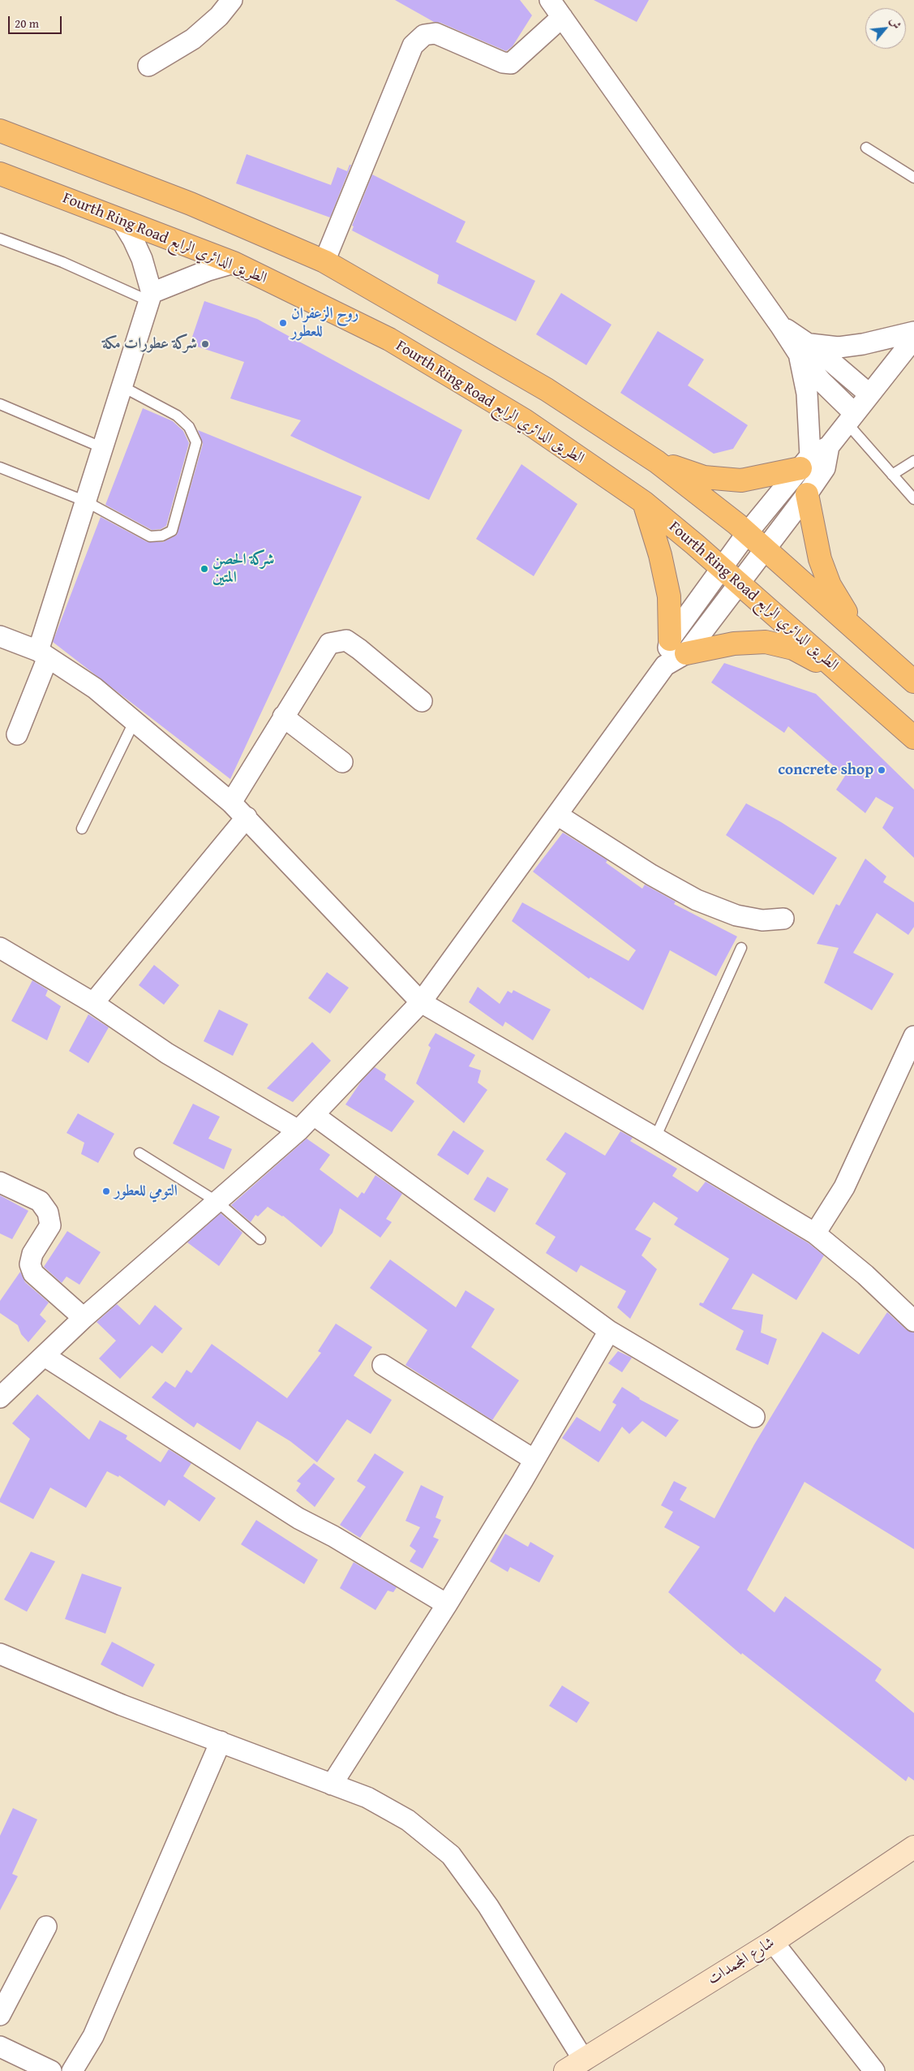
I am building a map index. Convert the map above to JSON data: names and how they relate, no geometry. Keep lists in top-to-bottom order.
{
  "streets": {
    "main road": ["Fourth Ring Road الطريق الدائري الرابع", "شارع المجمدات"]
  },
  "places": [
    "روح الزعفران للعطور",
    "شركة عطورات مكة",
    "شركة الحصن المتين",
    "concrete shop",
    "التومي للعطور"
  ],
  "scale_bar": "20 m",
  "north": "top right"
}
